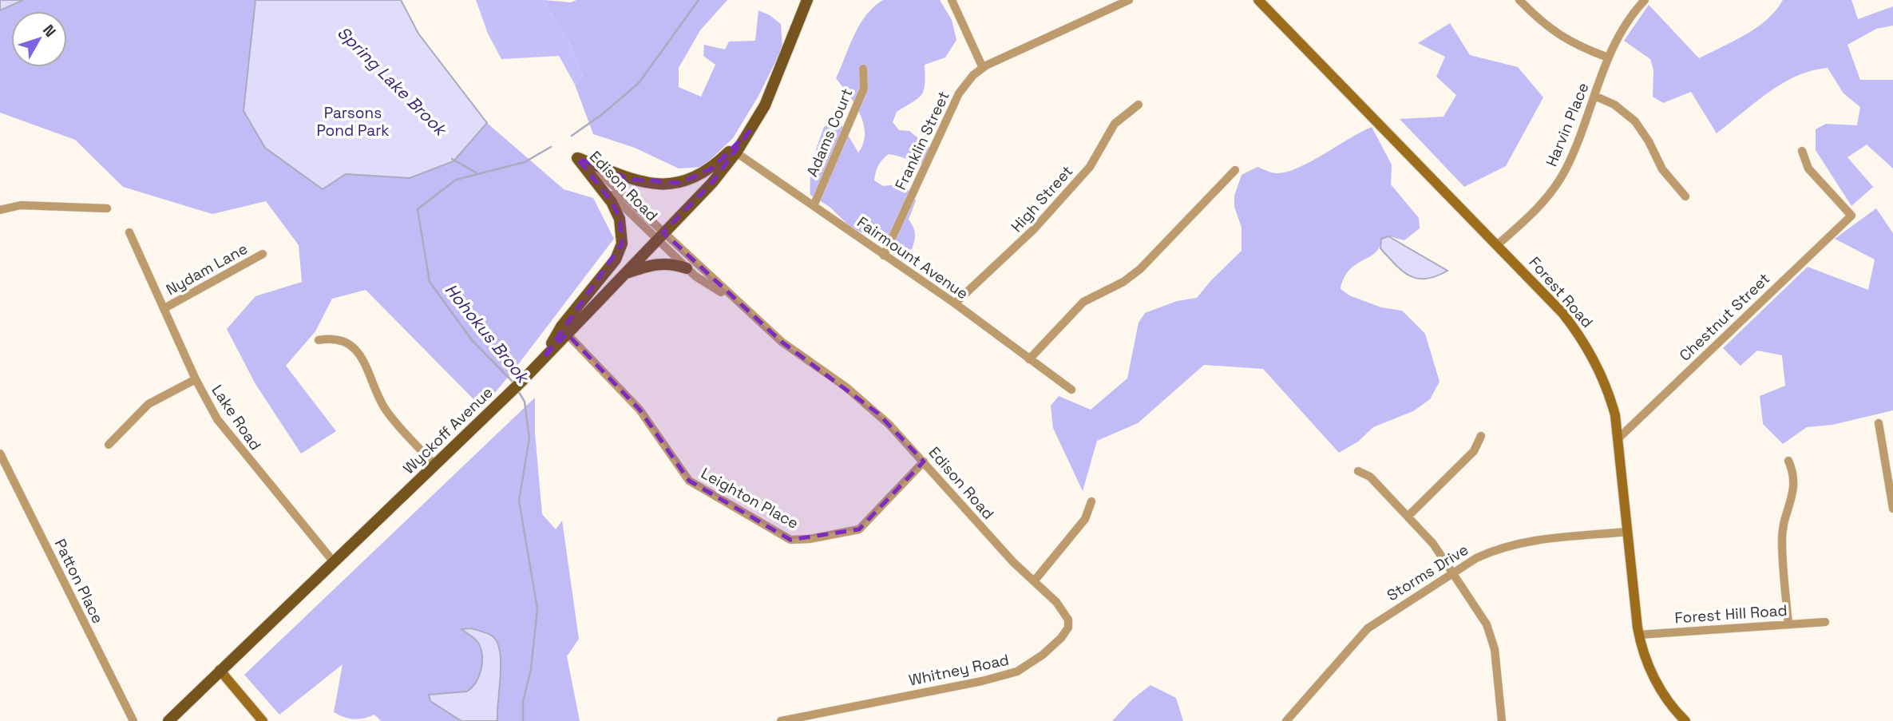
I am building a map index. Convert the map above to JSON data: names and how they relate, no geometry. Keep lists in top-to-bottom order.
{
  "streets": {
    "main road": ["Forest Road", "Wyckoff Avenue"],
    "street": [
      "Harvin Place",
      "Adams Court",
      "Franklin Street",
      "Edison Road",
      "High Street",
      "Fairmount Avenue",
      "Nydam Lane",
      "Chestnut Street",
      "Lake Road",
      "Leighton Place",
      "Storms Drive",
      "Patton Place",
      "Forest Hill Road",
      "Whitney Road"
    ]
  },
  "crossings": [
    ["Harvin Place", "Forest Road"],
    ["Adams Court", "Fairmount Avenue"],
    ["Franklin Street", "Fairmount Avenue"],
    ["Edison Road", "Wyckoff Avenue"],
    ["Edison Road", "Leighton Place"],
    ["Edison Road", "Whitney Road"],
    ["High Street", "Fairmount Avenue"],
    ["Fairmount Avenue", "Wyckoff Avenue"],
    ["Nydam Lane", "Lake Road"],
    ["Forest Road", "Chestnut Street"],
    ["Forest Road", "Storms Drive"],
    ["Forest Road", "Forest Hill Road"],
    ["Lake Road", "Wyckoff Avenue"],
    ["Wyckoff Avenue", "Leighton Place"]
  ],
  "water": ["Spring Lake Brook", "Hohokus Brook"],
  "parks": ["Parsons Pond Park"],
  "north": "top right"
}
